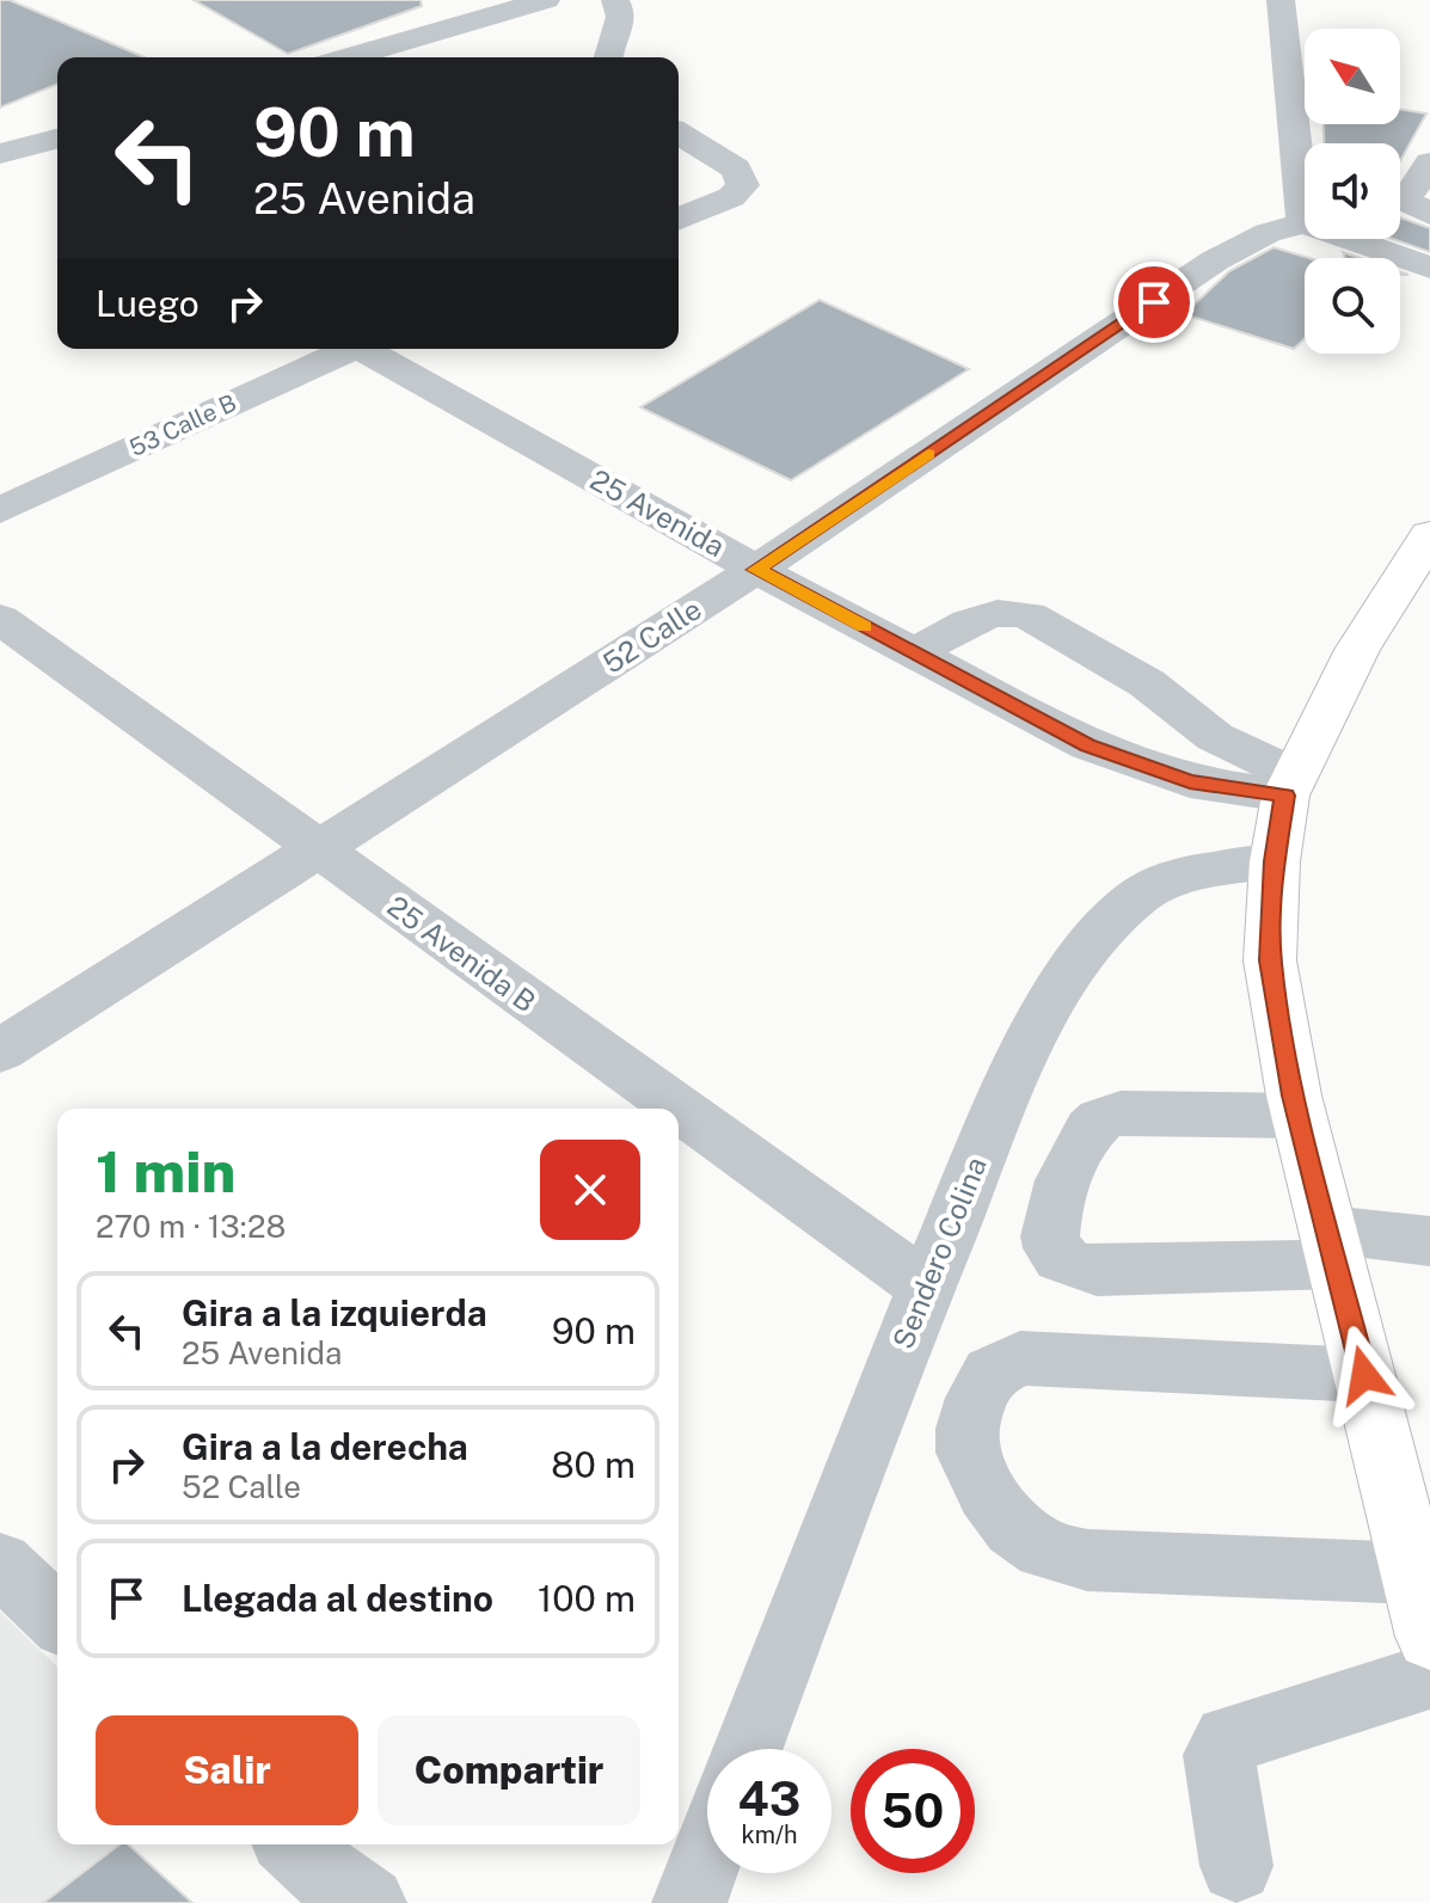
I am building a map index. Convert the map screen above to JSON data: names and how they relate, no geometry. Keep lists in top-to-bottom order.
{
  "streets": {
    "street": [
      "53 Calle B",
      "25 Avenida",
      "52 Calle",
      "25 Avenida B",
      "Sendero Colina"
    ]
  },
  "crossings": [
    ["25 Avenida", "52 Calle"],
    ["52 Calle", "25 Avenida B"],
    ["25 Avenida B", "Sendero Colina"]
  ],
  "north": "top left",
  "page": {
    "turn": ["90 m", "25 Avenida"],
    "then": "Luego",
    "heading": ["1 min", "270 m · 13:28"],
    "list": [
      {
        "name": "Gira a la izquierda",
        "note": "25 Avenida",
        "value": "90 m"
      },
      {
        "name": "Gira a la derecha",
        "note": "52 Calle",
        "value": "80 m"
      },
      {
        "name": "Llegada al destino",
        "value": "100 m"
      }
    ],
    "buttons": ["Salir", "Compartir"],
    "speed": "43 km/h",
    "limit": "50"
  }
}
